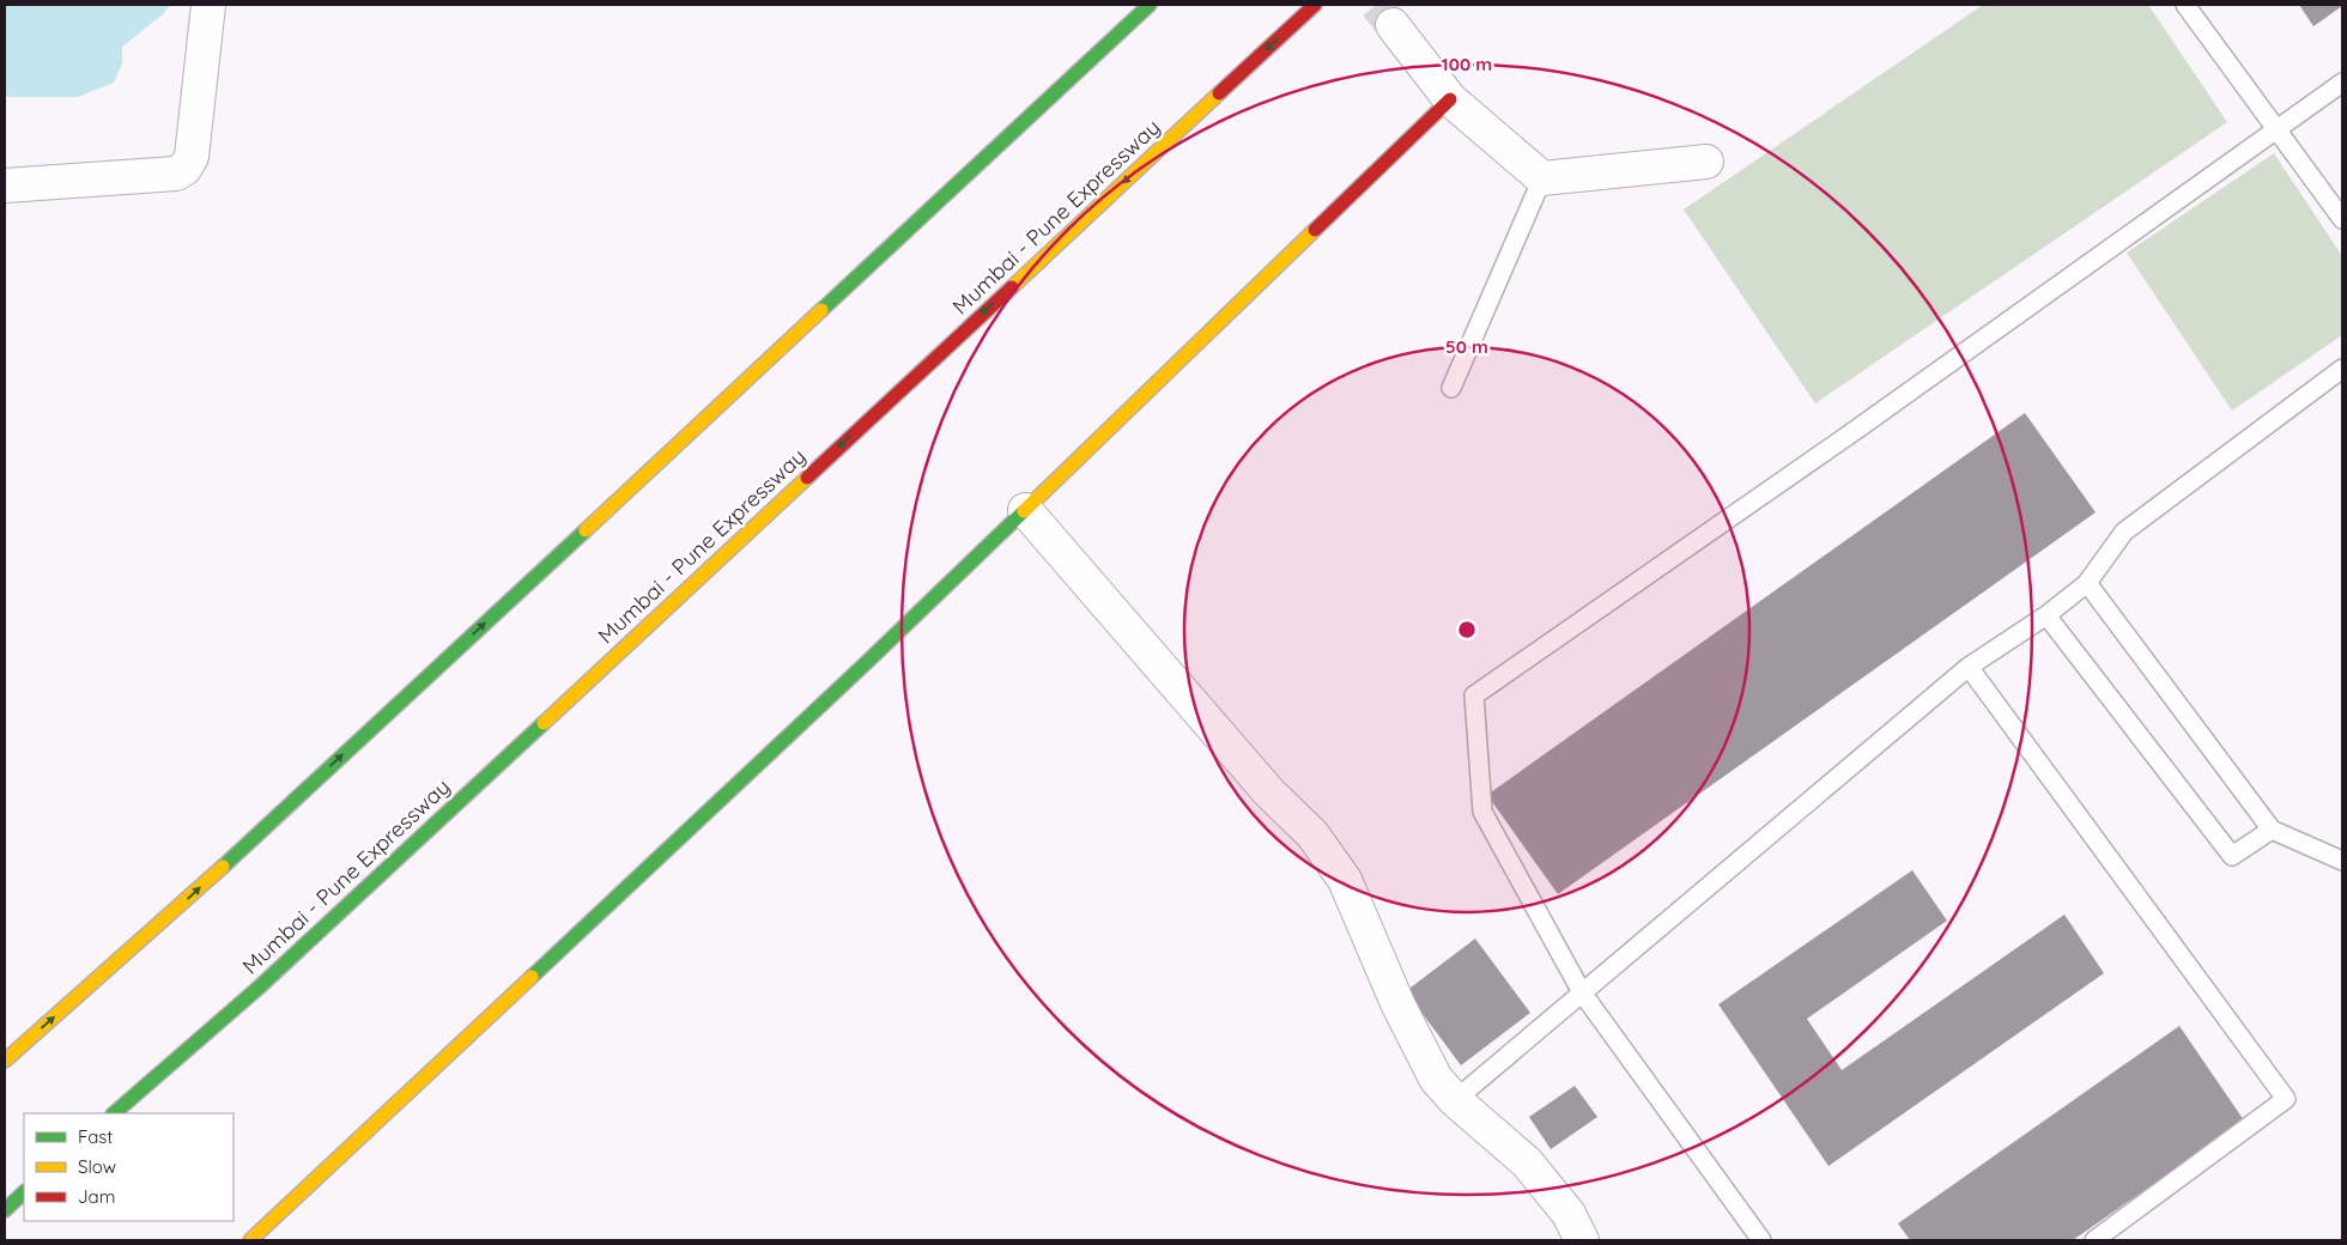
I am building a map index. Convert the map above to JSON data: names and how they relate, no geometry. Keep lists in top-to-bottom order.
{
  "streets": {
    "main road": ["Mumbai - Pune Expressway"]
  },
  "legend": ["Fast", "Slow", "Jam"],
  "rings": ["100 m", "50 m"]
}
